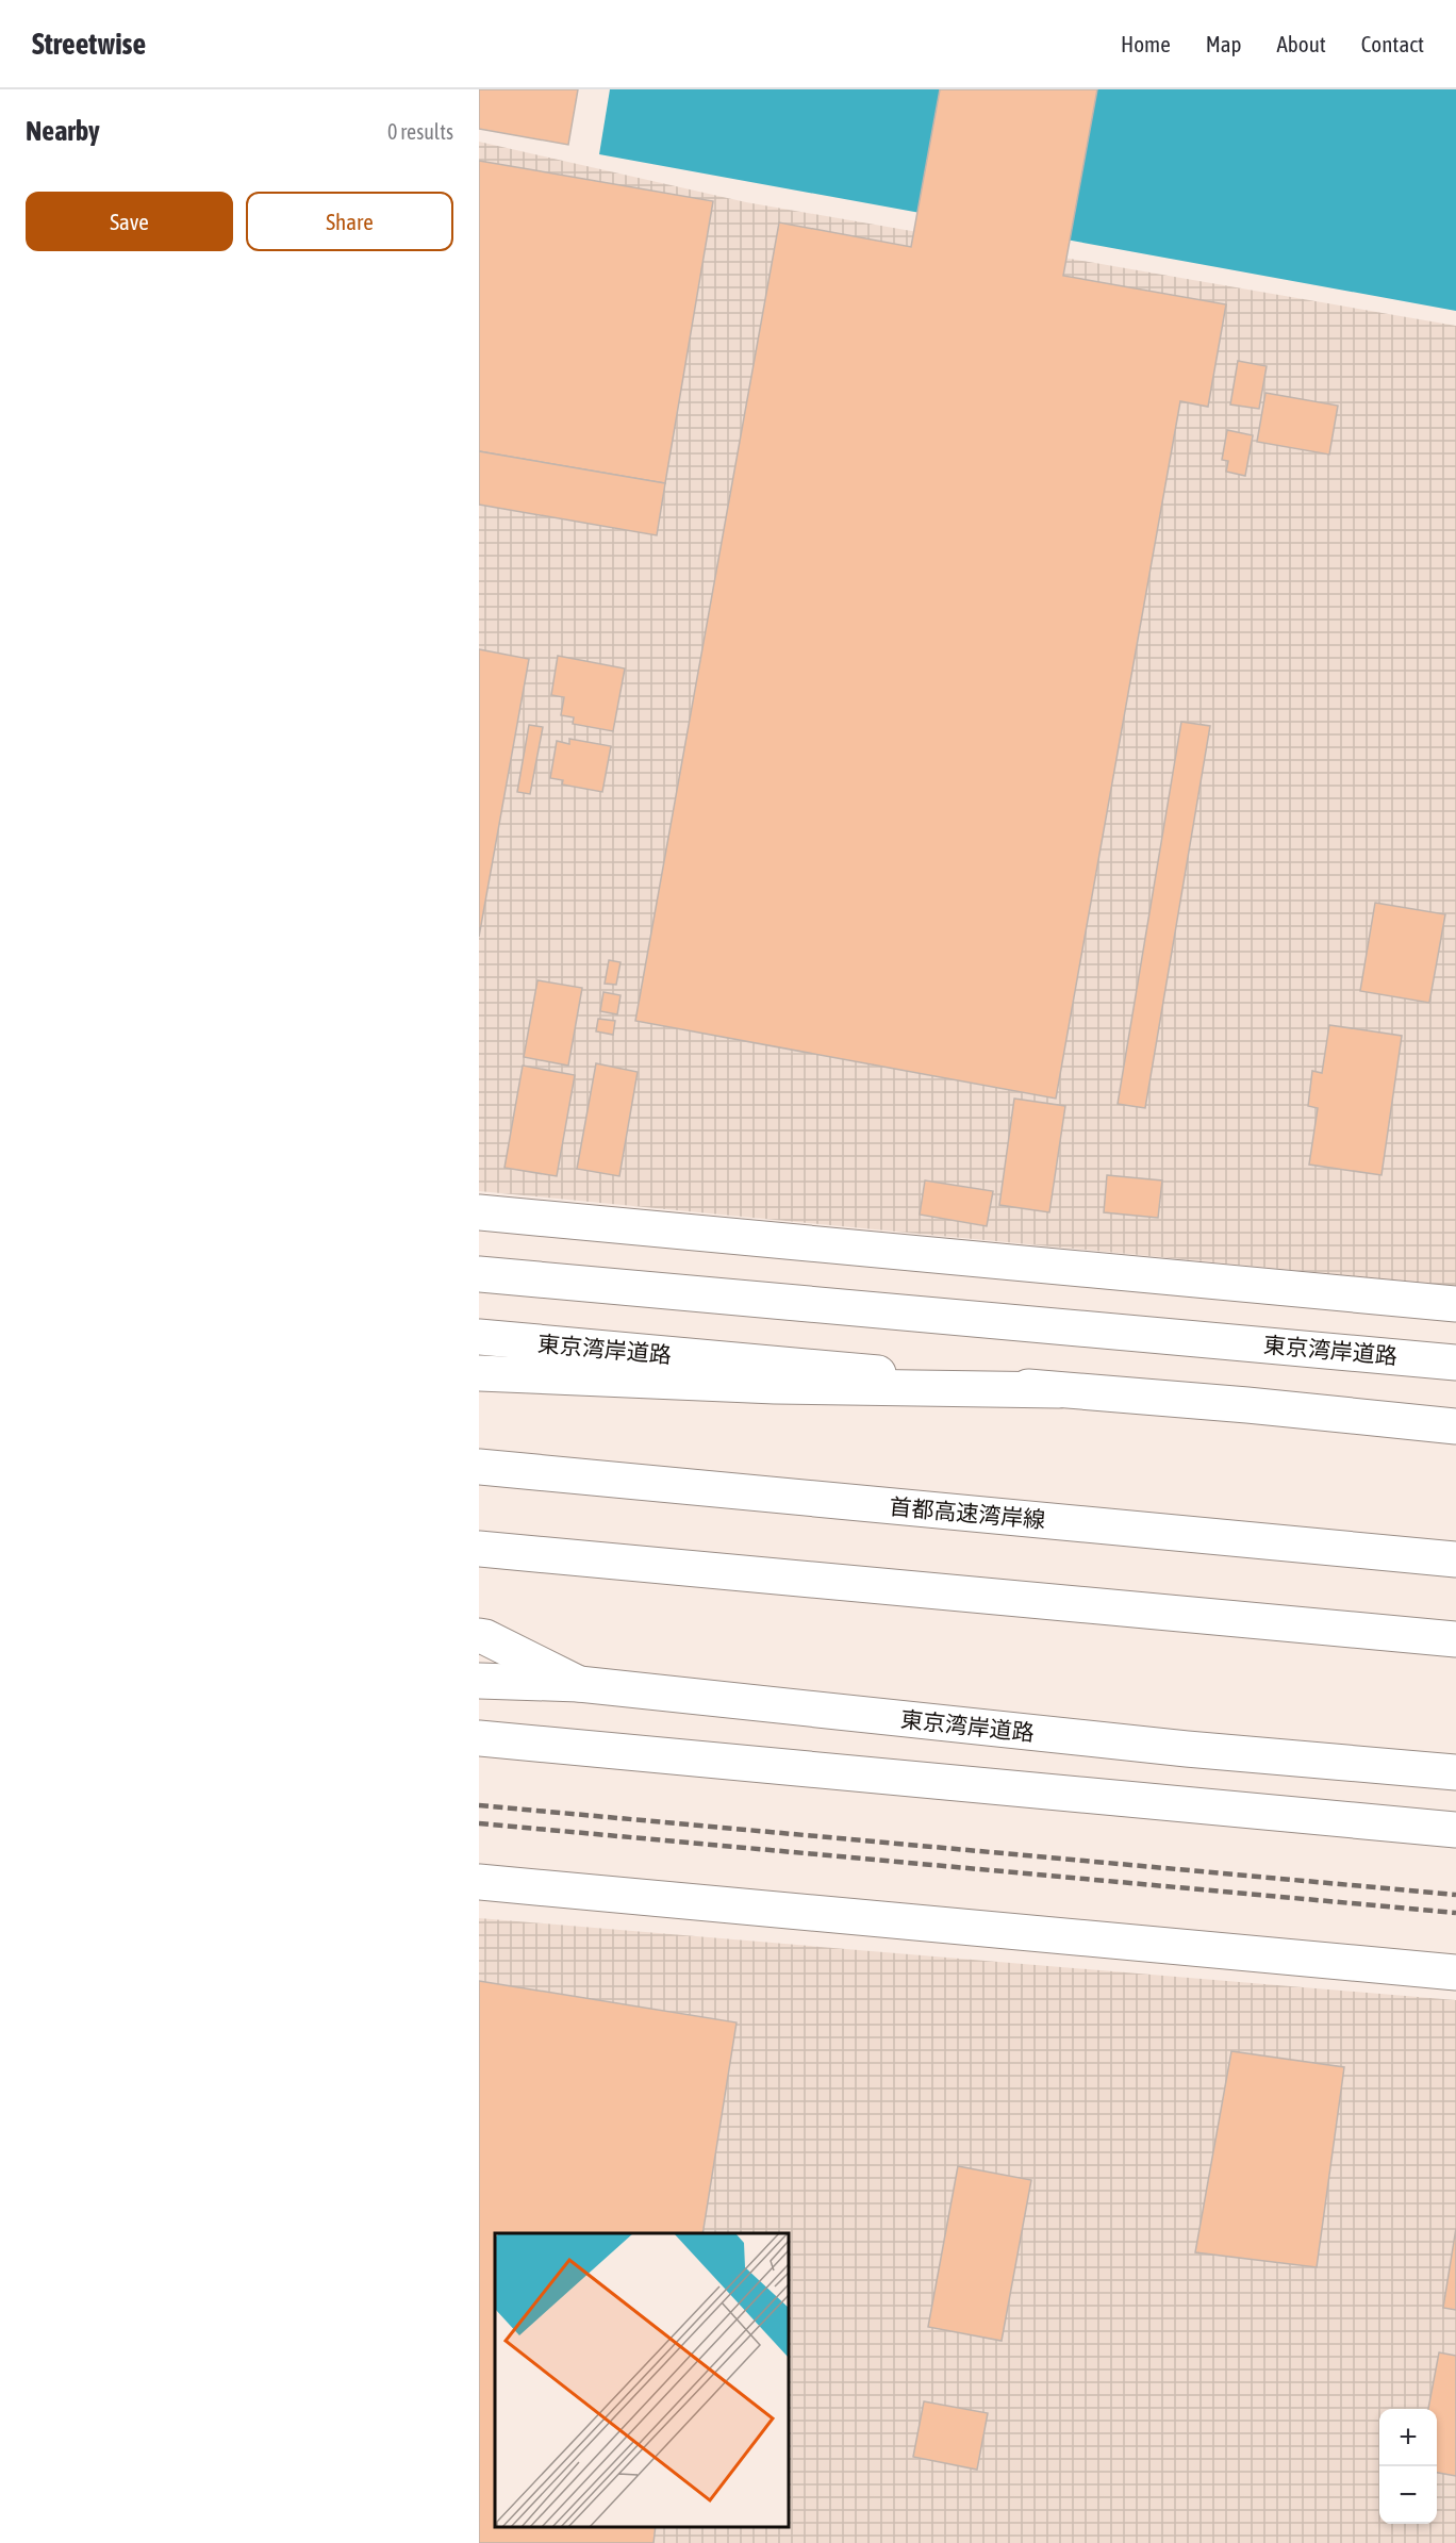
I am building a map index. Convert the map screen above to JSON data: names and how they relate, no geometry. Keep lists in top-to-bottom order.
{
  "streets": {
    "main road": ["東京湾岸道路", "首都高速湾岸線"]
  },
  "page": {
    "header": "Streetwise",
    "nav": [
      "Home",
      "Map",
      "About",
      "Contact"
    ],
    "heading": ["Nearby", "0 results"],
    "buttons": ["Save", "Share"],
    "map_buttons": ["+", "−"]
  }
}
